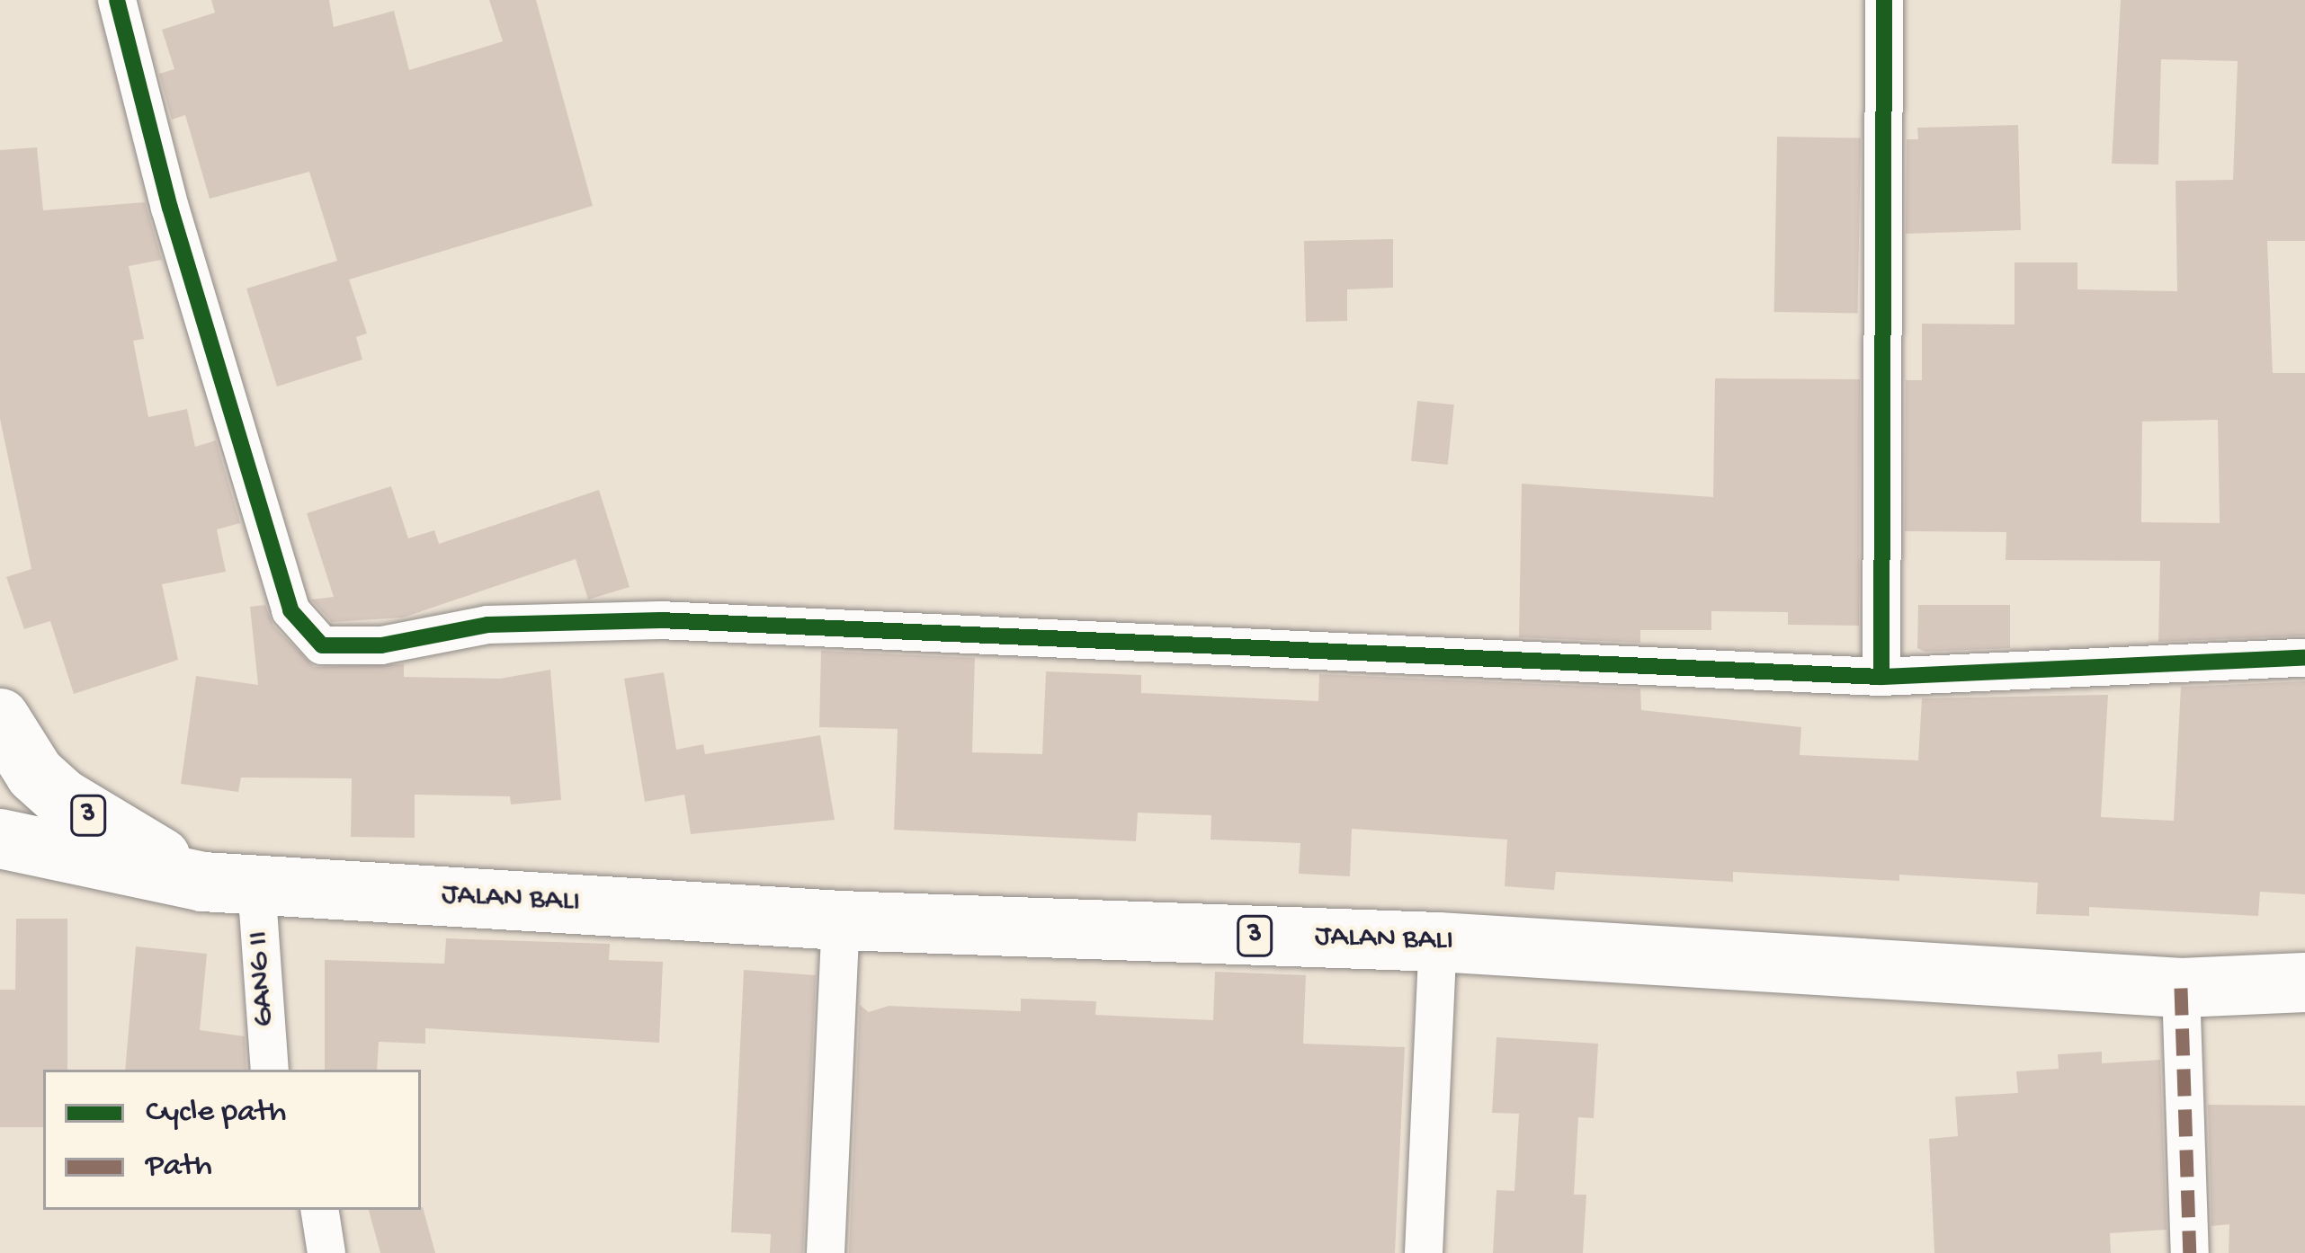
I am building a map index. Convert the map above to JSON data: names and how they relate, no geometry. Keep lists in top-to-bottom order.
{
  "streets": {
    "highway": ["3", "JALAN BALI"],
    "street": ["GANG II"]
  },
  "crossings": [
    ["3", "JALAN BALI"],
    ["3", "GANG II"],
    ["JALAN BALI", "GANG II"]
  ],
  "legend": ["Cycle path", "Path"]
}
